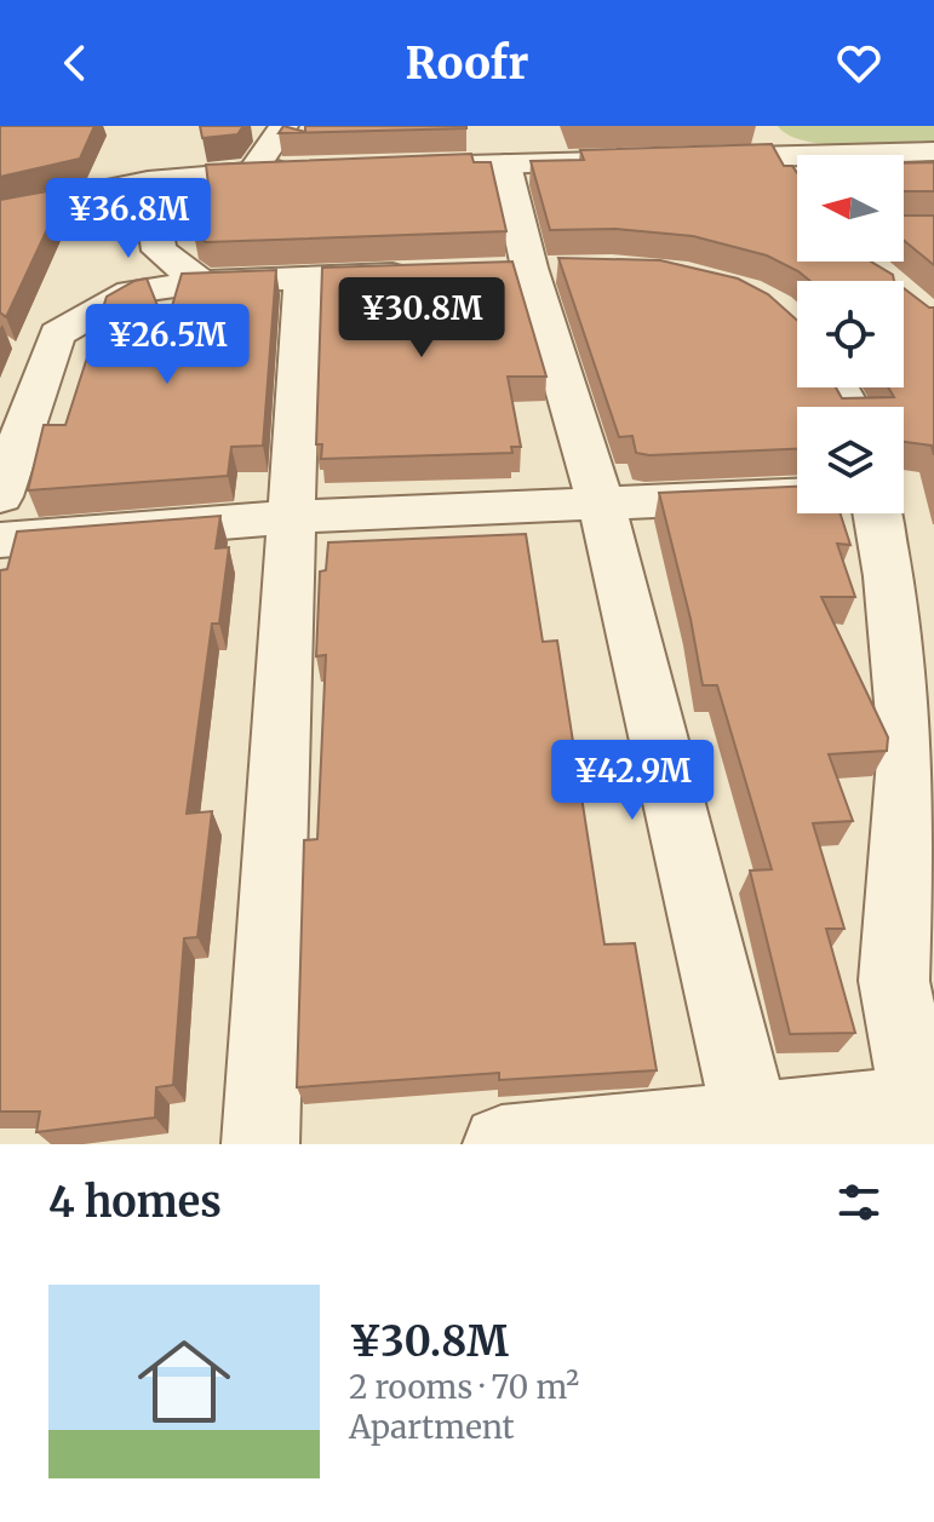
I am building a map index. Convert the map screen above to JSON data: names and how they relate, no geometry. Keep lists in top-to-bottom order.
{
  "north": "left",
  "page": {
    "header": "Roofr",
    "price": [
      "¥36.8M",
      "¥30.8M",
      "¥26.5M",
      "¥42.9M"
    ],
    "heading": "4 homes",
    "list": [
      {
        "name": "¥30.8M",
        "note": "2 rooms · 70 m² · Apartment"
      }
    ]
  }
}
